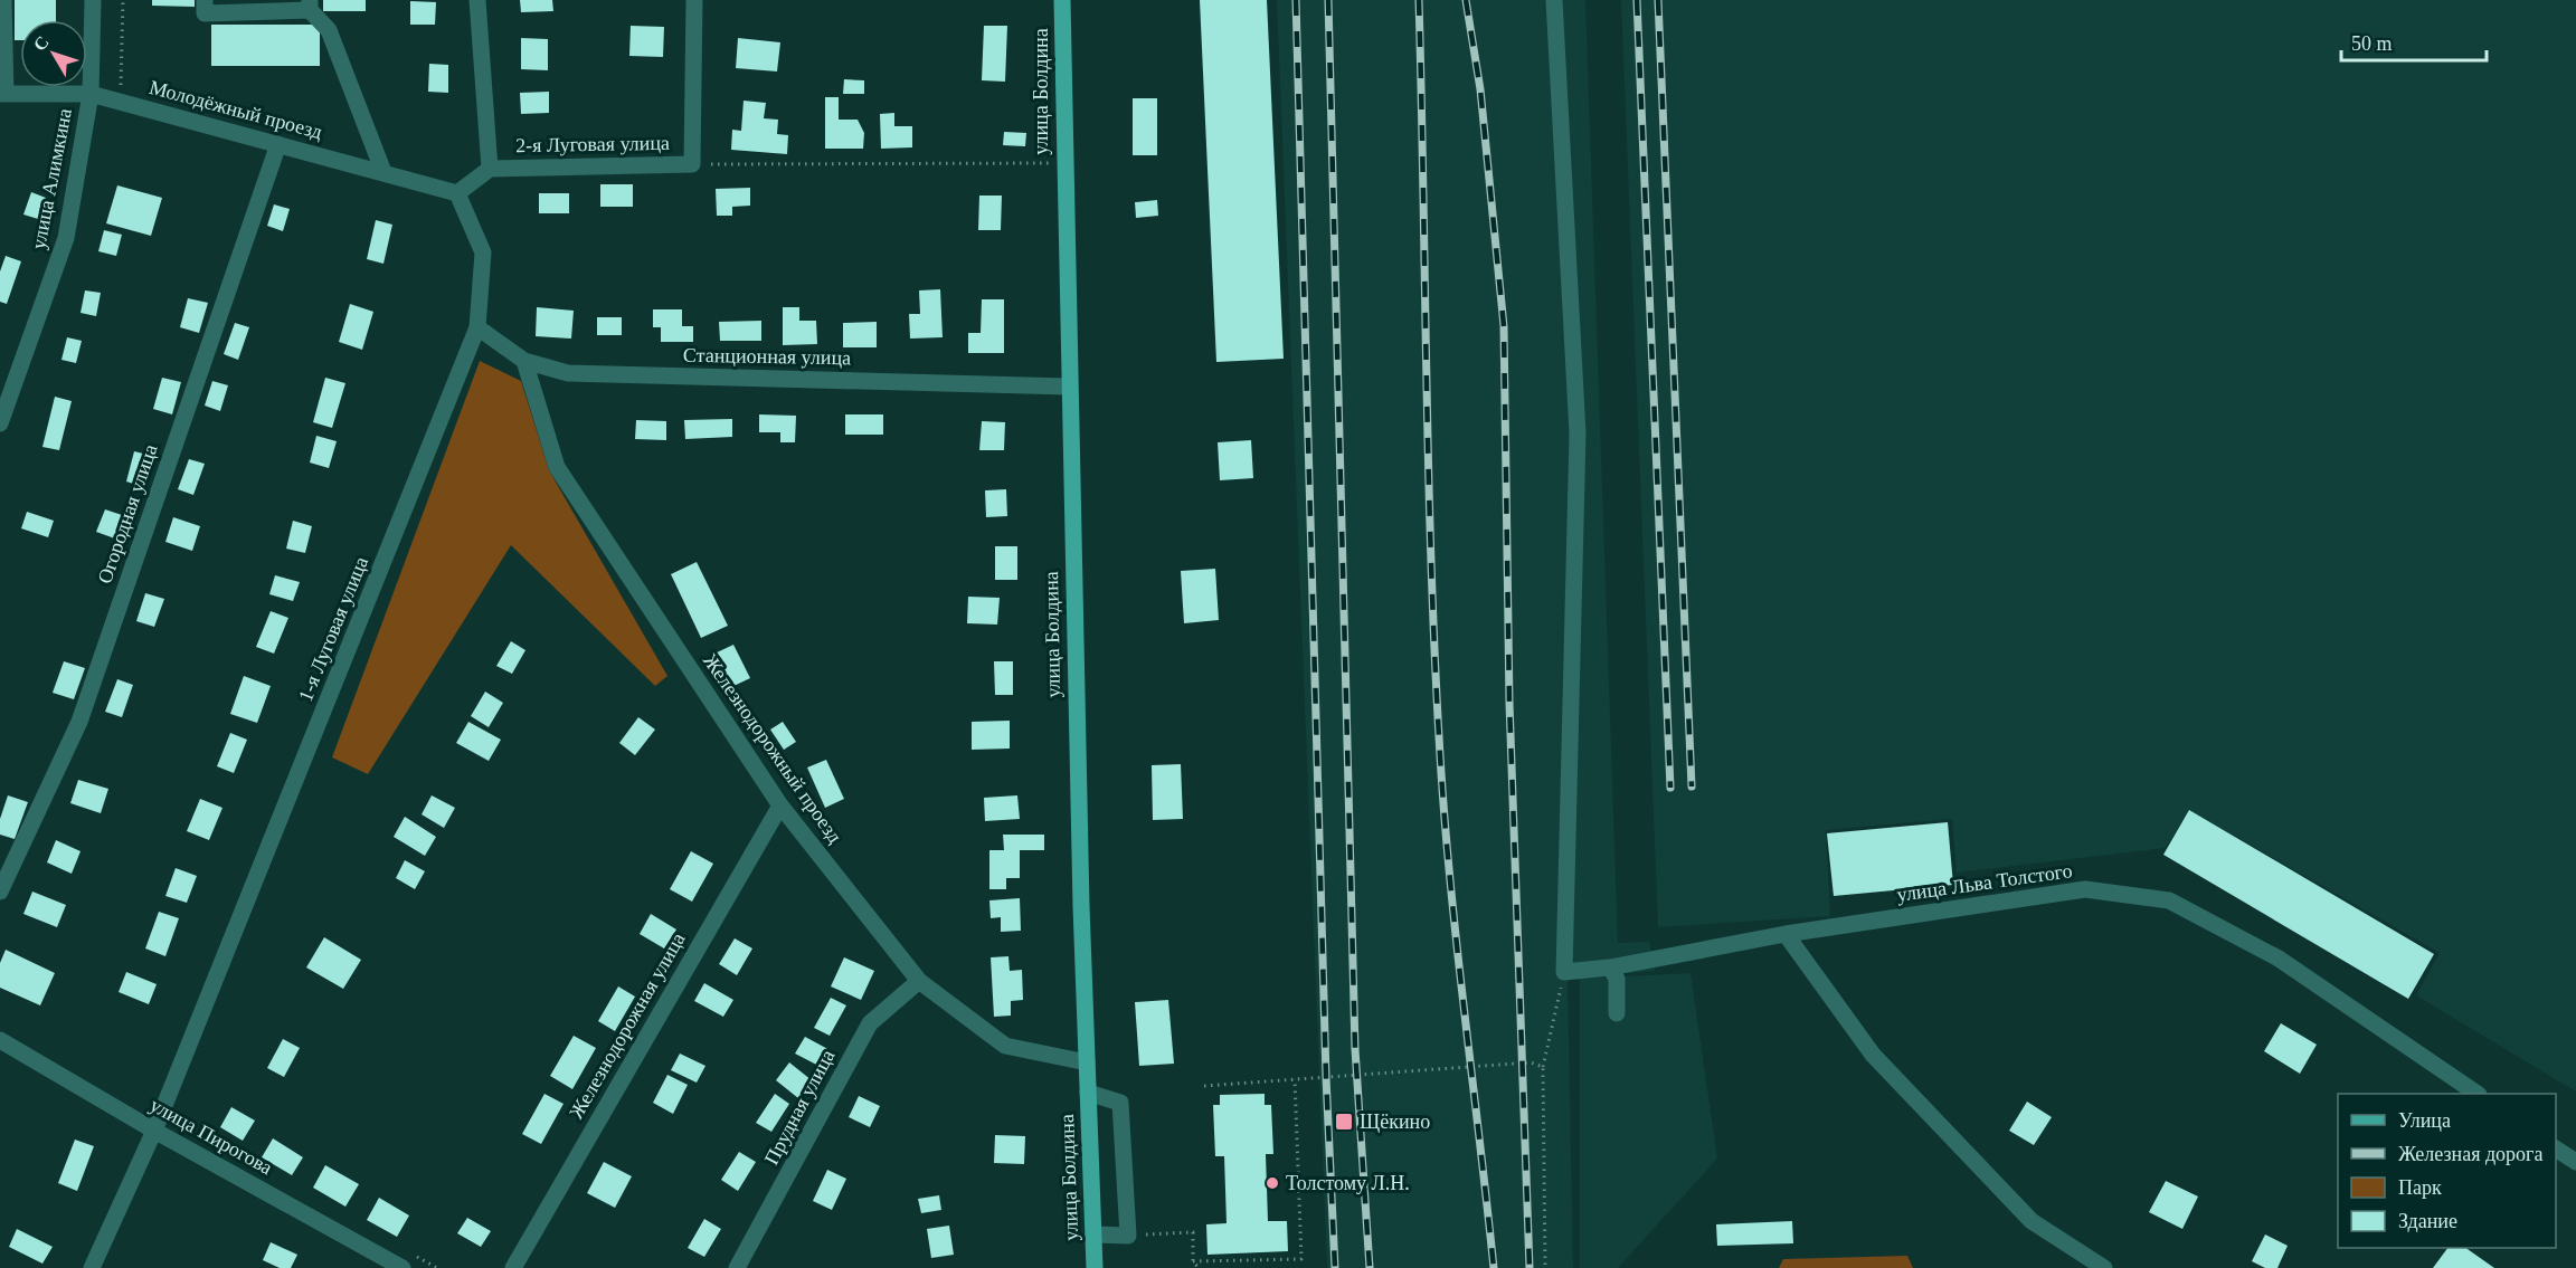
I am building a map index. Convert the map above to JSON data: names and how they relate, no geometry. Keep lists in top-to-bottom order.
{
  "streets": {
    "main road": ["улица Болдина"],
    "street": [
      "Молодёжный проезд",
      "2-я Луговая улица",
      "улица Алимкина",
      "Станционная улица",
      "Огородная улица",
      "1-я Луговая улица",
      "Железнодорожный проезд",
      "улица Льва Толстого",
      "Железнодорожная улица",
      "Прудная улица",
      "улица Пирогова"
    ]
  },
  "crossings": [
    ["улица Болдина", "Станционная улица"],
    ["улица Болдина", "Железнодорожный проезд"],
    ["Молодёжный проезд", "улица Алимкина"],
    ["Молодёжный проезд", "Огородная улица"],
    ["Молодёжный проезд", "1-я Луговая улица"],
    ["Станционная улица", "1-я Луговая улица"],
    ["Станционная улица", "Железнодорожный проезд"],
    ["1-я Луговая улица", "улица Пирогова"],
    ["Железнодорожный проезд", "Железнодорожная улица"],
    ["Железнодорожный проезд", "Прудная улица"]
  ],
  "places": {
    "transit": ["Щёкино"],
    "other": ["Толстому Л.Н."]
  },
  "legend": [
    "Улица",
    "Железная дорога",
    "Парк",
    "Здание"
  ],
  "scale_bar": "50 m",
  "north": "top left"
}
